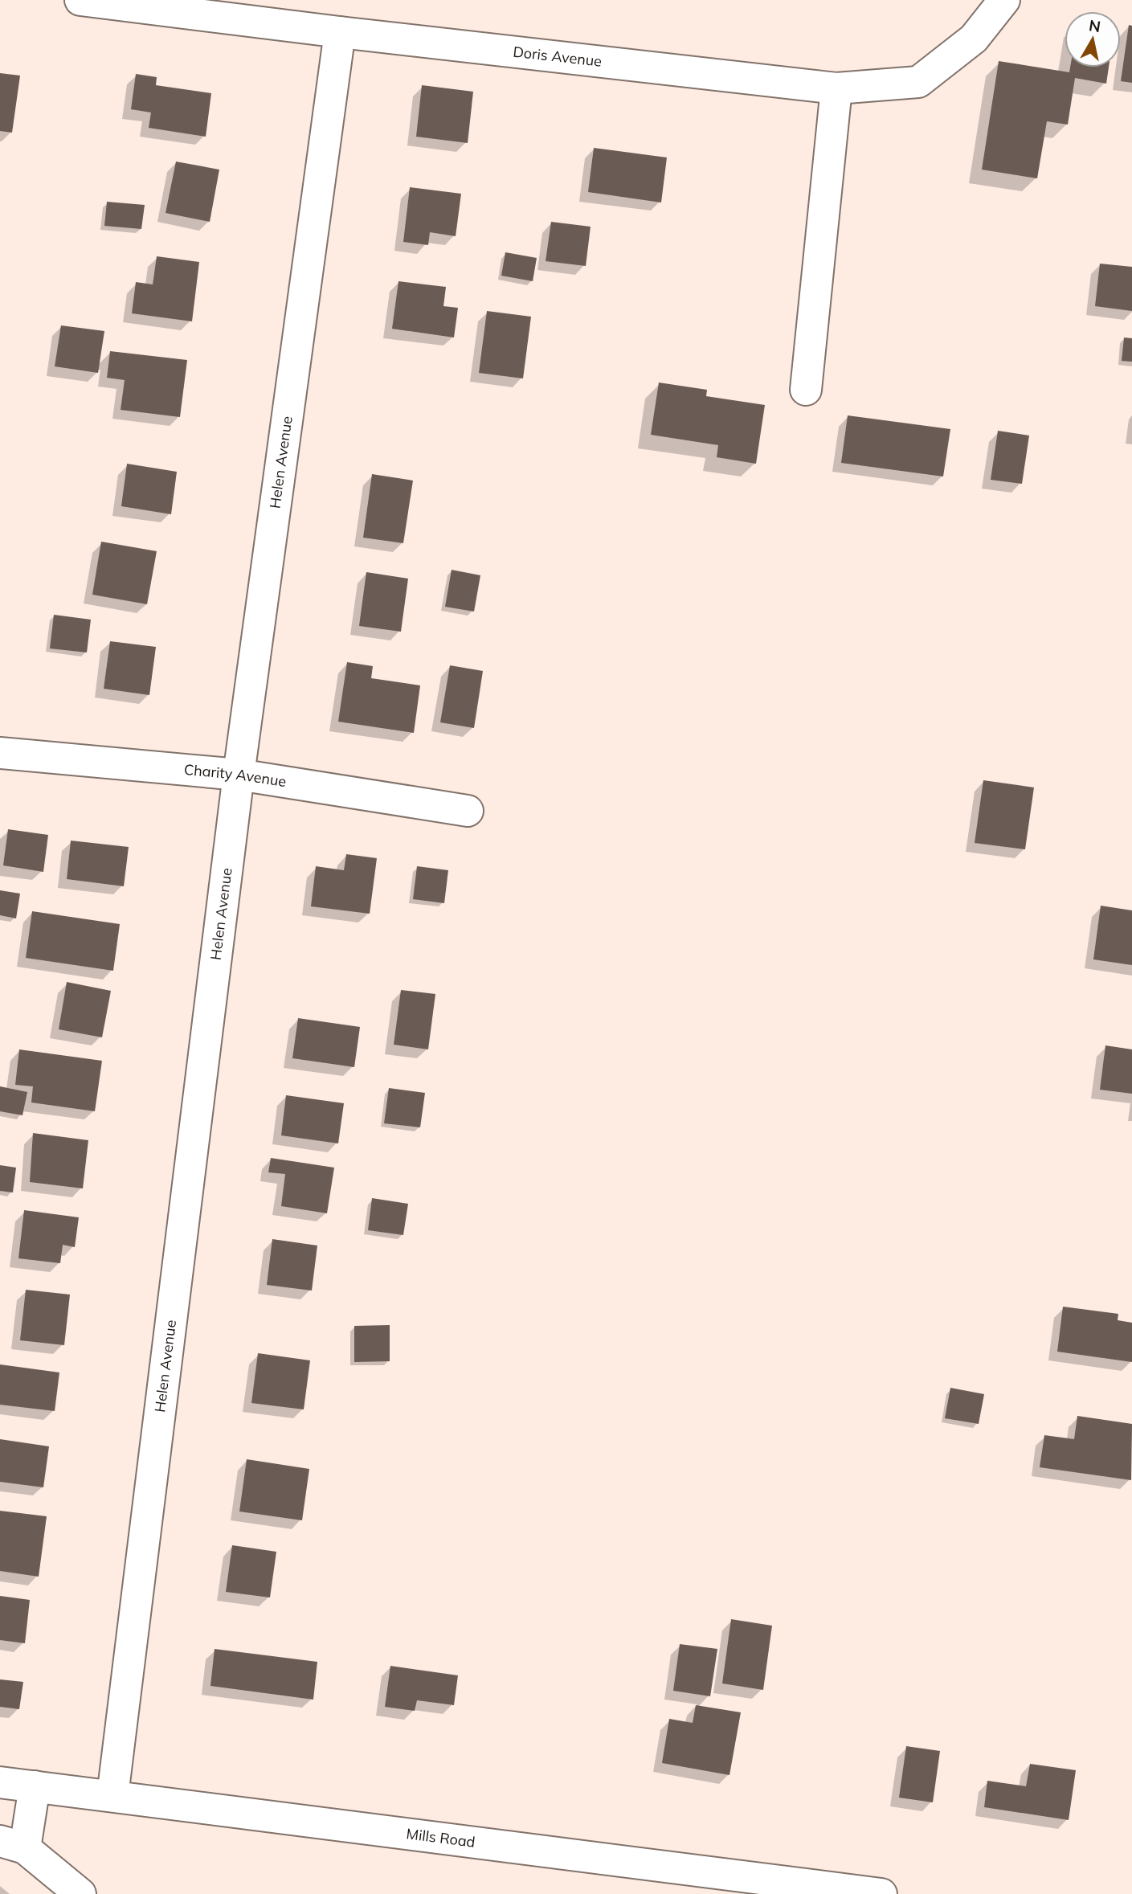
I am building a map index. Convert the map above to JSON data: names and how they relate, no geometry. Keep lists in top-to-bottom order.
{
  "streets": {
    "street": [
      "Doris Avenue",
      "Helen Avenue",
      "Charity Avenue",
      "Mills Road"
    ]
  },
  "crossings": [
    ["Doris Avenue", "Helen Avenue"],
    ["Helen Avenue", "Charity Avenue"],
    ["Helen Avenue", "Mills Road"]
  ],
  "north": "top"
}
